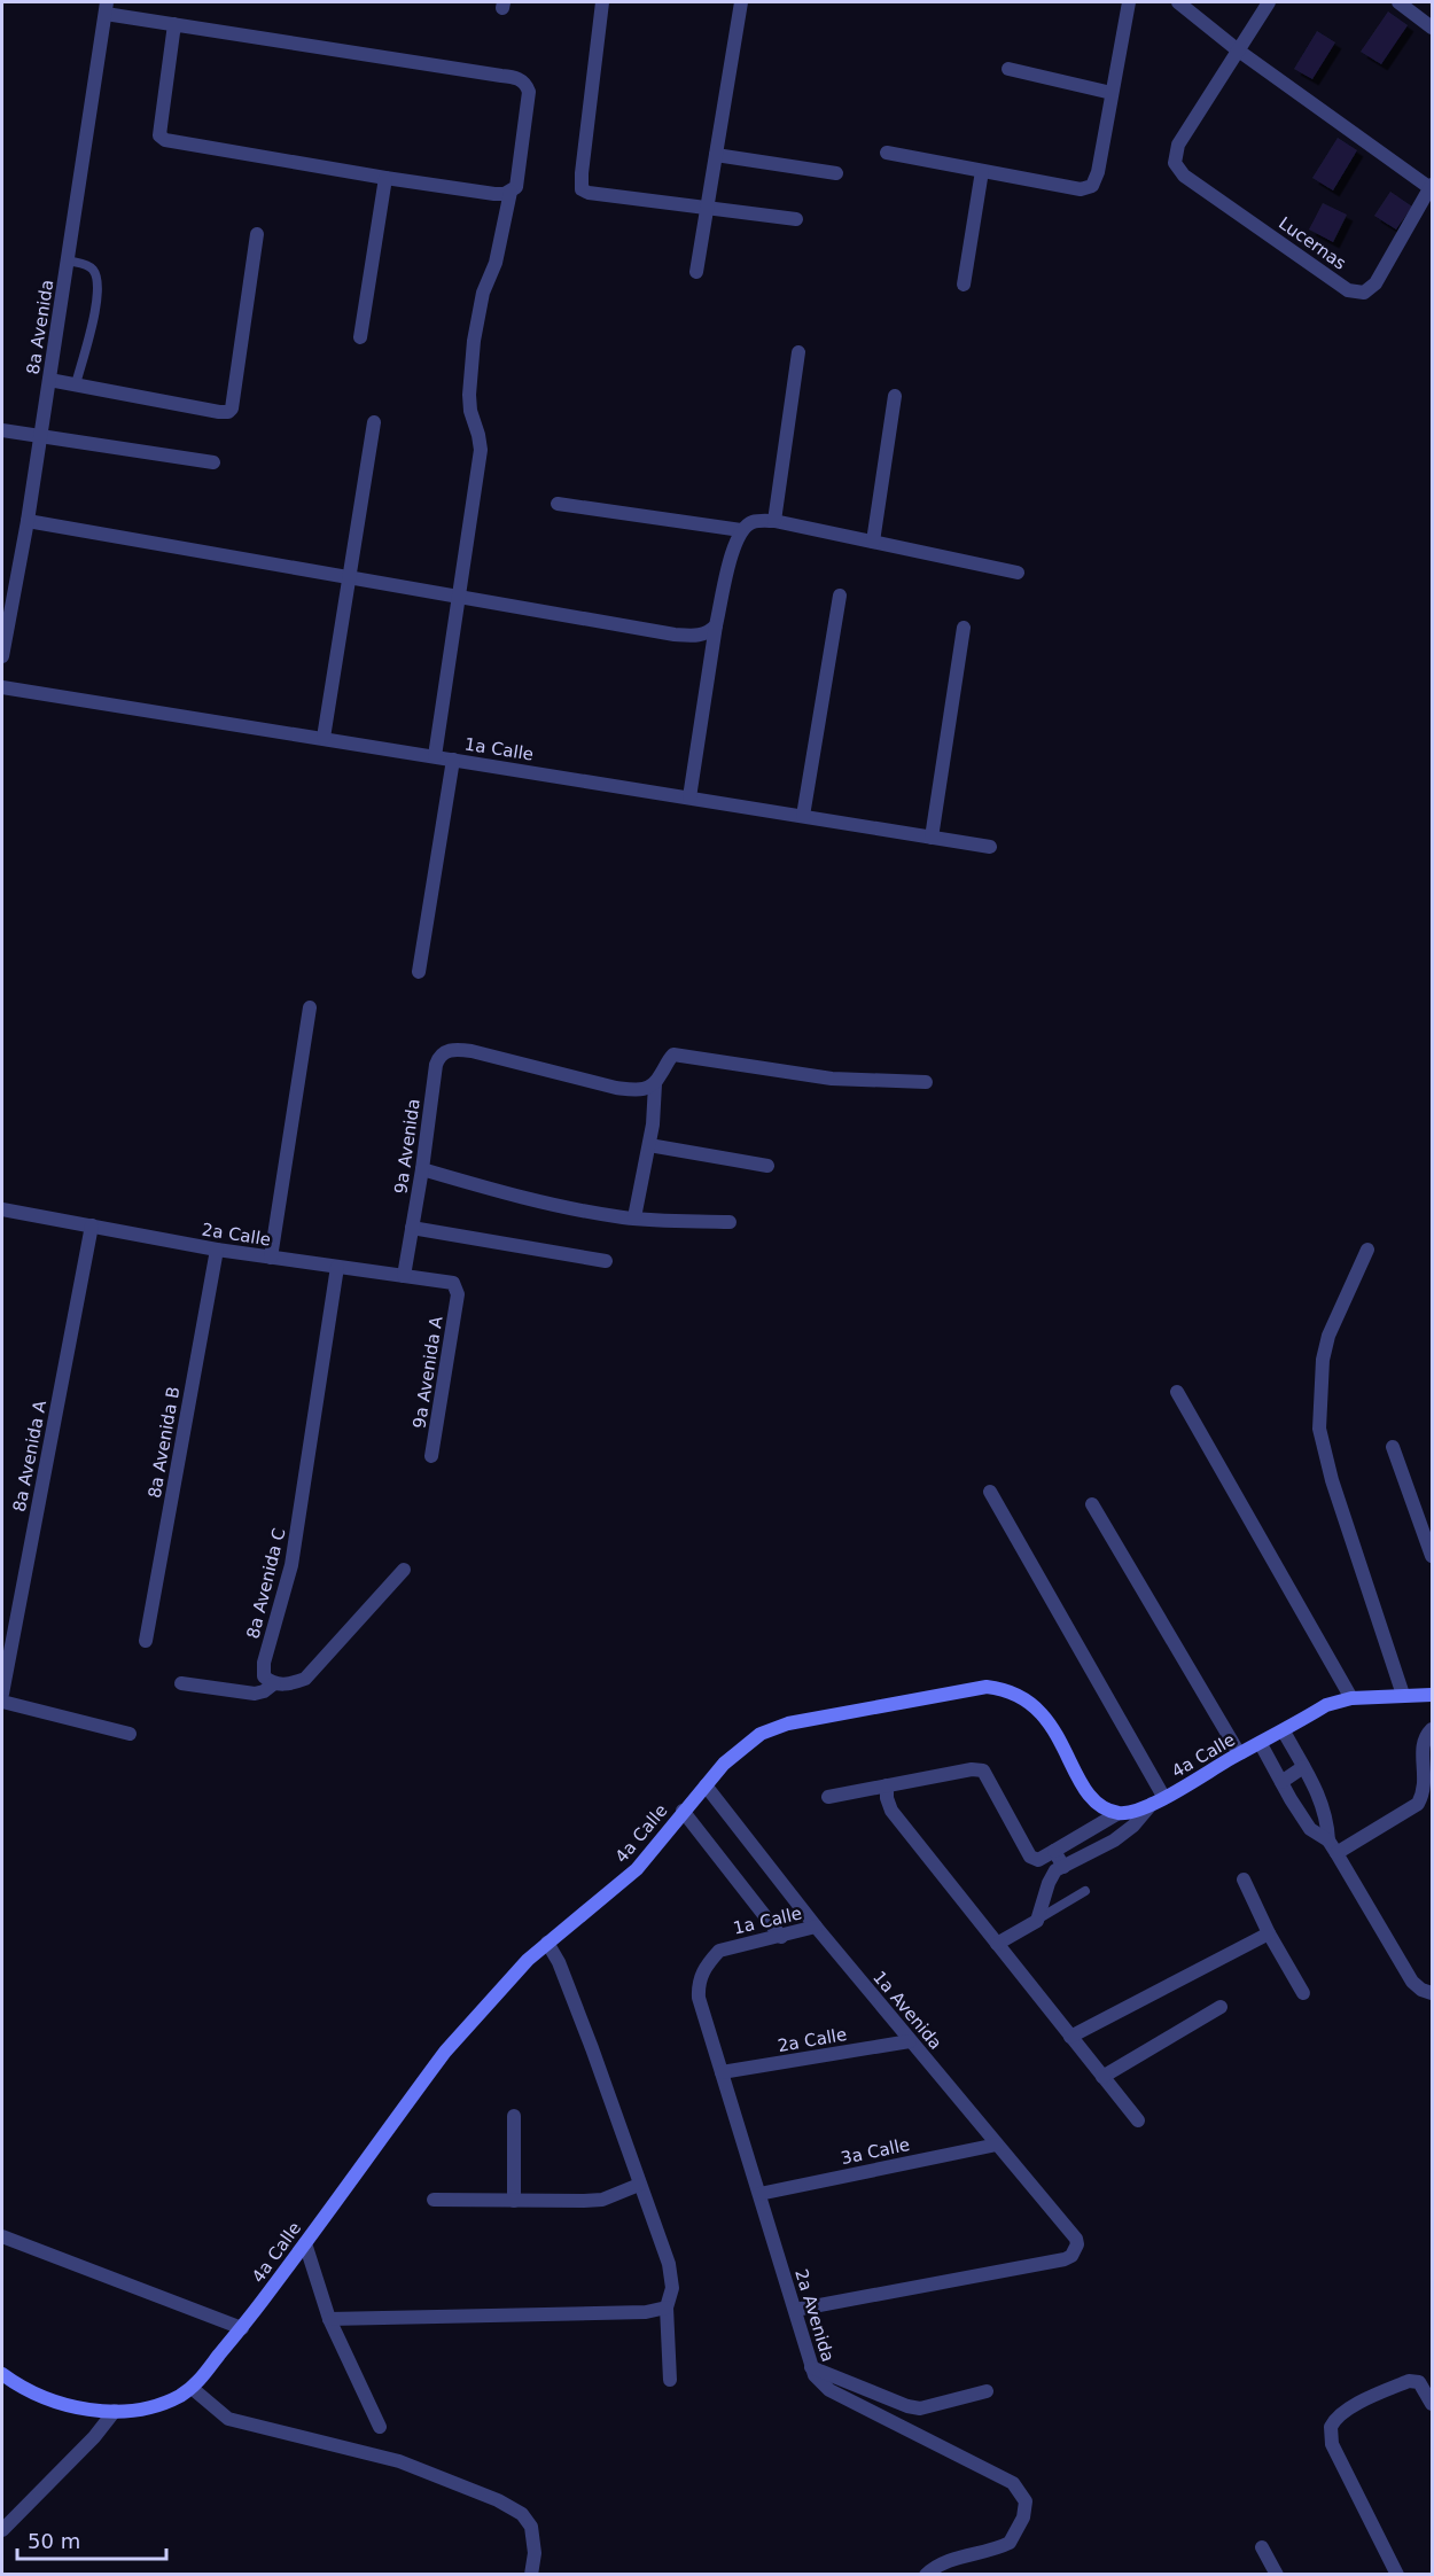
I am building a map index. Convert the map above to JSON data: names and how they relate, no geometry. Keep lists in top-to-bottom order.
{
  "streets": {
    "street": [
      "Lucernas",
      "8a Avenida",
      "1a Calle",
      "9a Avenida",
      "2a Calle",
      "9a Avenida A",
      "8a Avenida B",
      "8a Avenida A",
      "8a Avenida C",
      "4a Calle",
      "1a Avenida",
      "3a Calle",
      "2a Avenida"
    ]
  },
  "crossings": [
    ["1a Calle", "1a Avenida"],
    ["1a Calle", "2a Avenida"],
    ["9a Avenida", "2a Calle"],
    ["2a Calle", "9a Avenida A"],
    ["2a Calle", "8a Avenida B"],
    ["2a Calle", "8a Avenida A"],
    ["2a Calle", "8a Avenida C"],
    ["2a Calle", "1a Avenida"],
    ["2a Calle", "2a Avenida"],
    ["4a Calle", "1a Avenida"],
    ["1a Avenida", "3a Calle"],
    ["1a Avenida", "2a Avenida"],
    ["3a Calle", "2a Avenida"]
  ],
  "scale_bar": "50 m"
}
